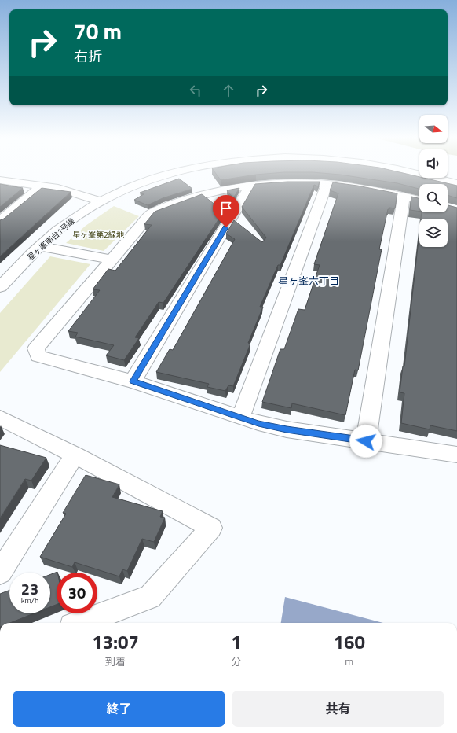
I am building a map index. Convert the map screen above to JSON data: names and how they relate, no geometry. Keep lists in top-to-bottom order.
{
  "streets": {
    "street": ["星ヶ峯南台1号線"]
  },
  "districts": ["星ヶ峯六丁目"],
  "parks": ["星ヶ峯第2緑地"],
  "north": "right",
  "page": {
    "turn": ["70 m", "右折"],
    "speed": "23 km/h",
    "limit": "30",
    "eta": [
      "13:07",
      "到着",
      "1",
      "分",
      "160",
      "m"
    ],
    "buttons": ["終了", "共有"]
  }
}
